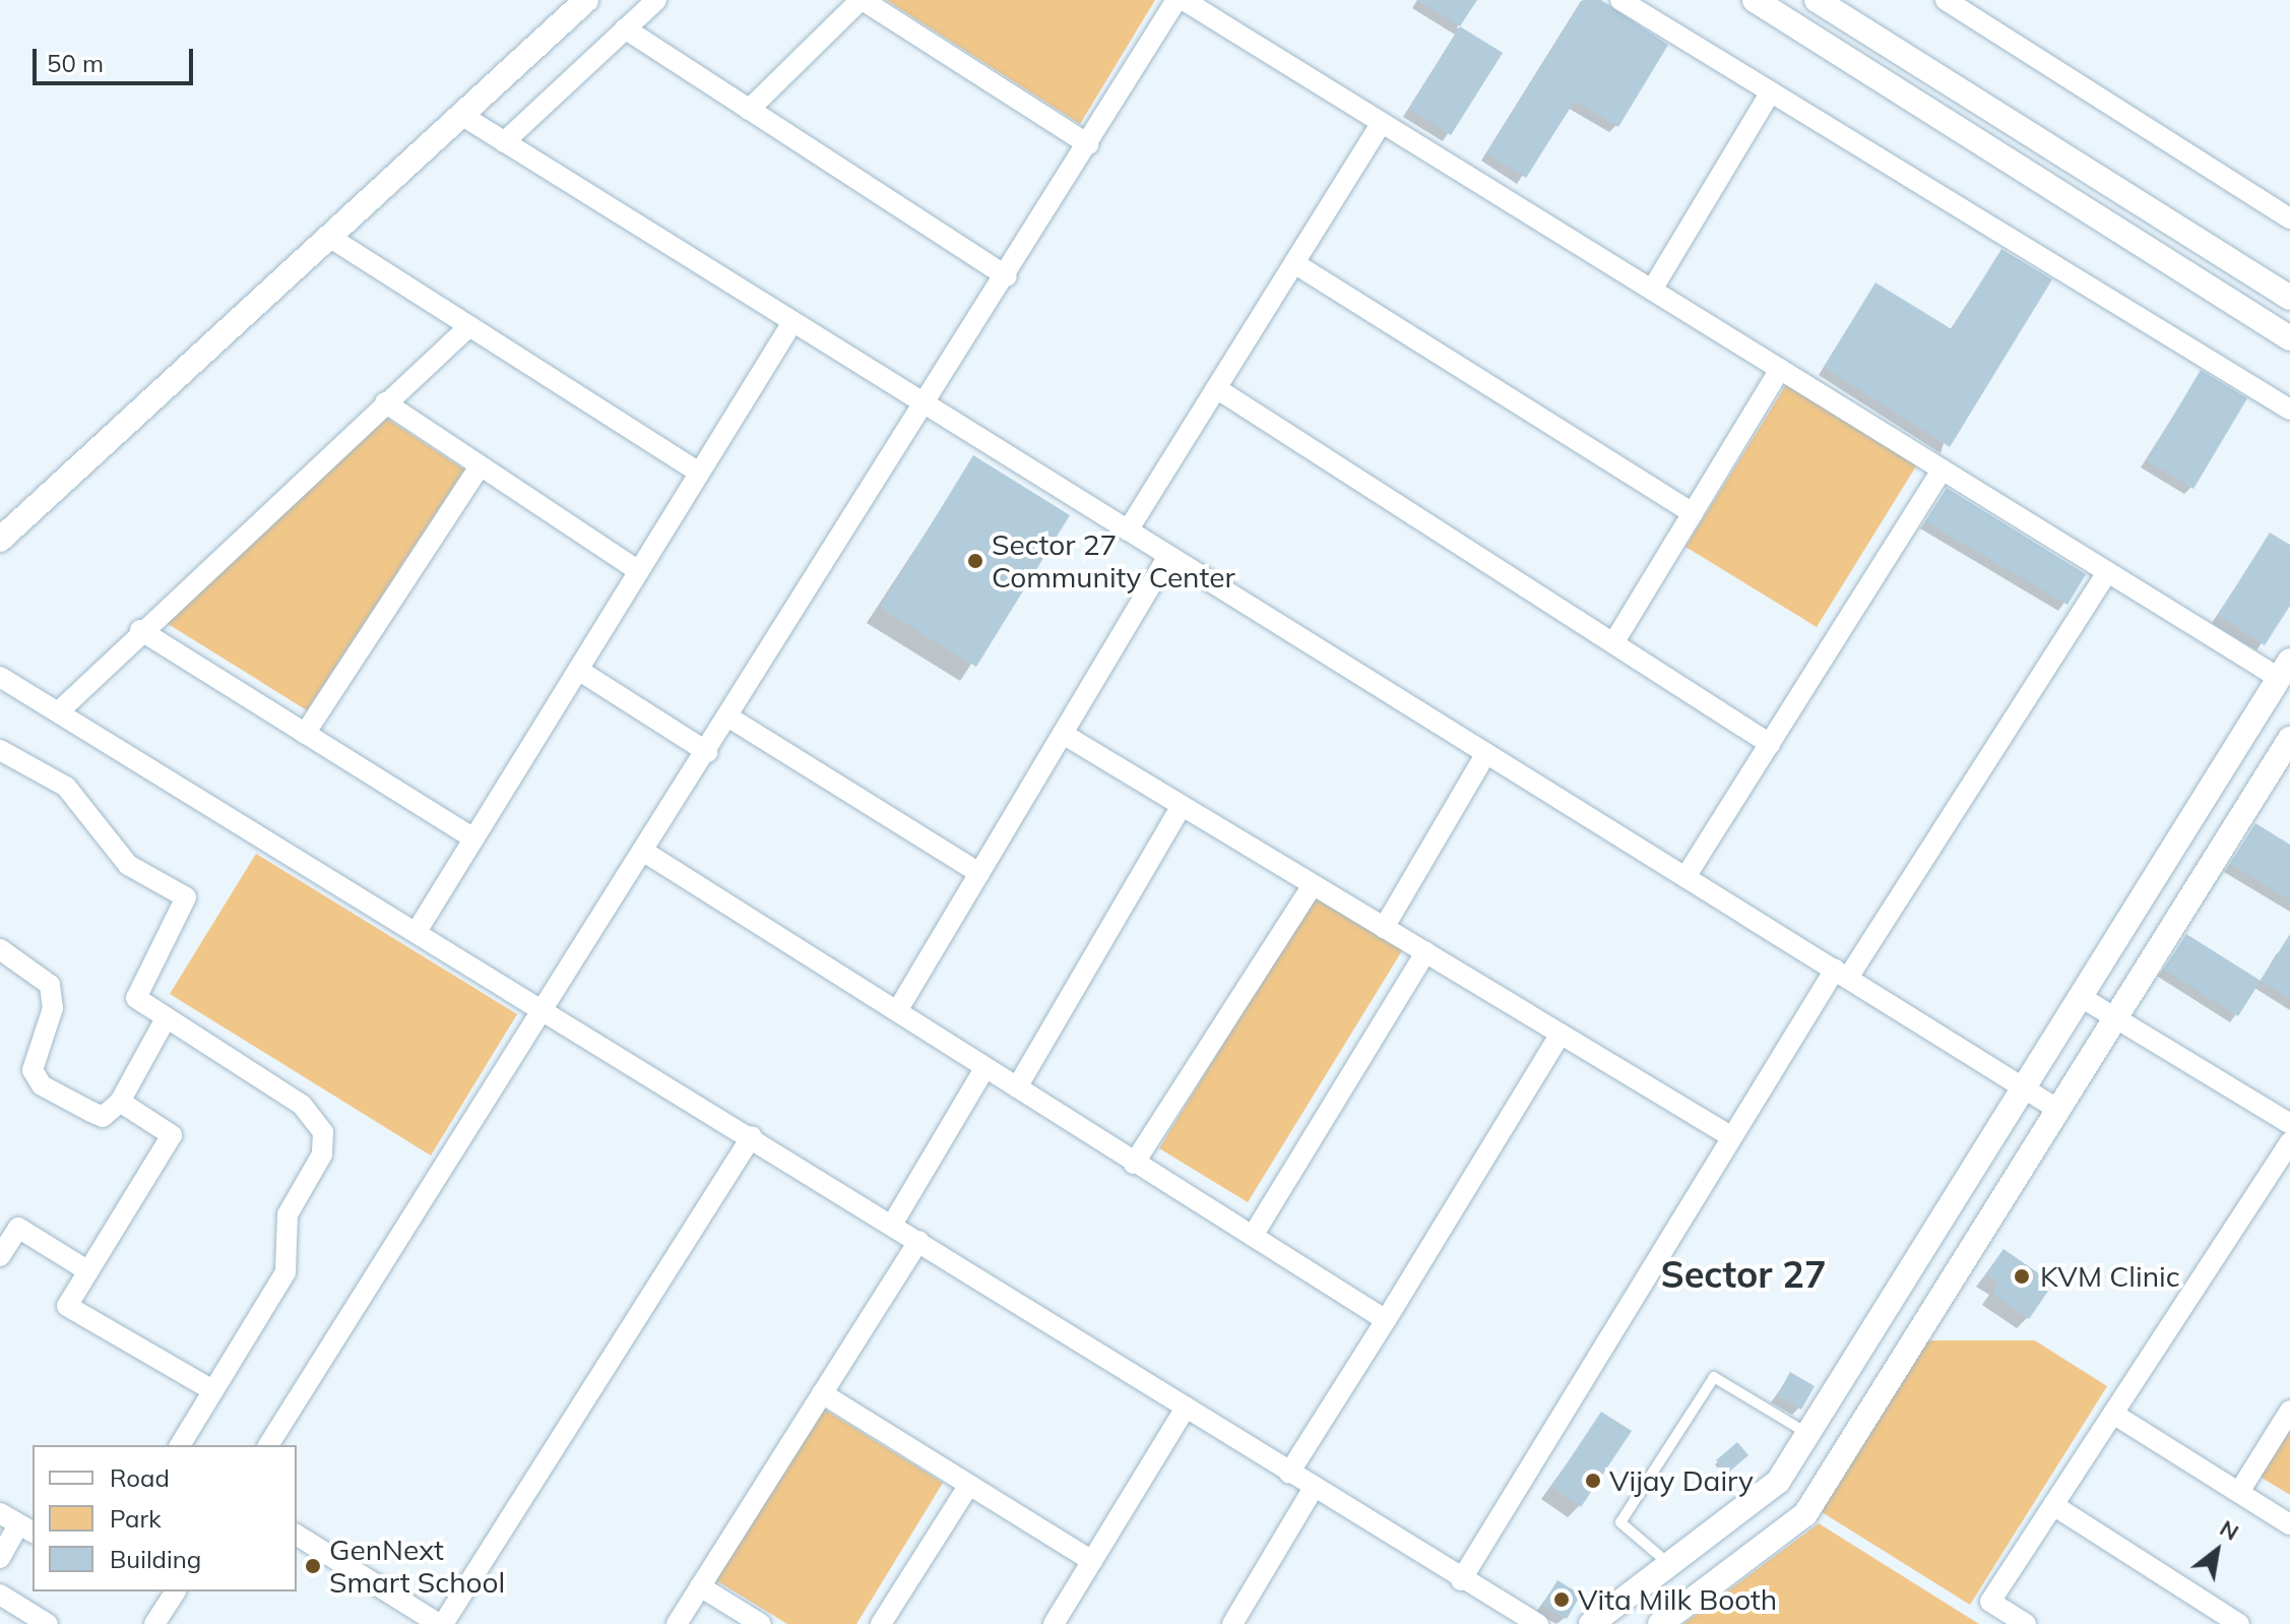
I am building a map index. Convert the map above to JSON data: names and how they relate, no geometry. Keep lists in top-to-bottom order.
{
  "districts": ["Sector 27"],
  "places": [
    "Sector 27 Community Center",
    "KVM Clinic",
    "Vijay Dairy",
    "GenNext Smart School",
    "Vita Milk Booth"
  ],
  "legend": ["Road", "Park", "Building"],
  "scale_bar": "50 m",
  "north": "top right"
}
